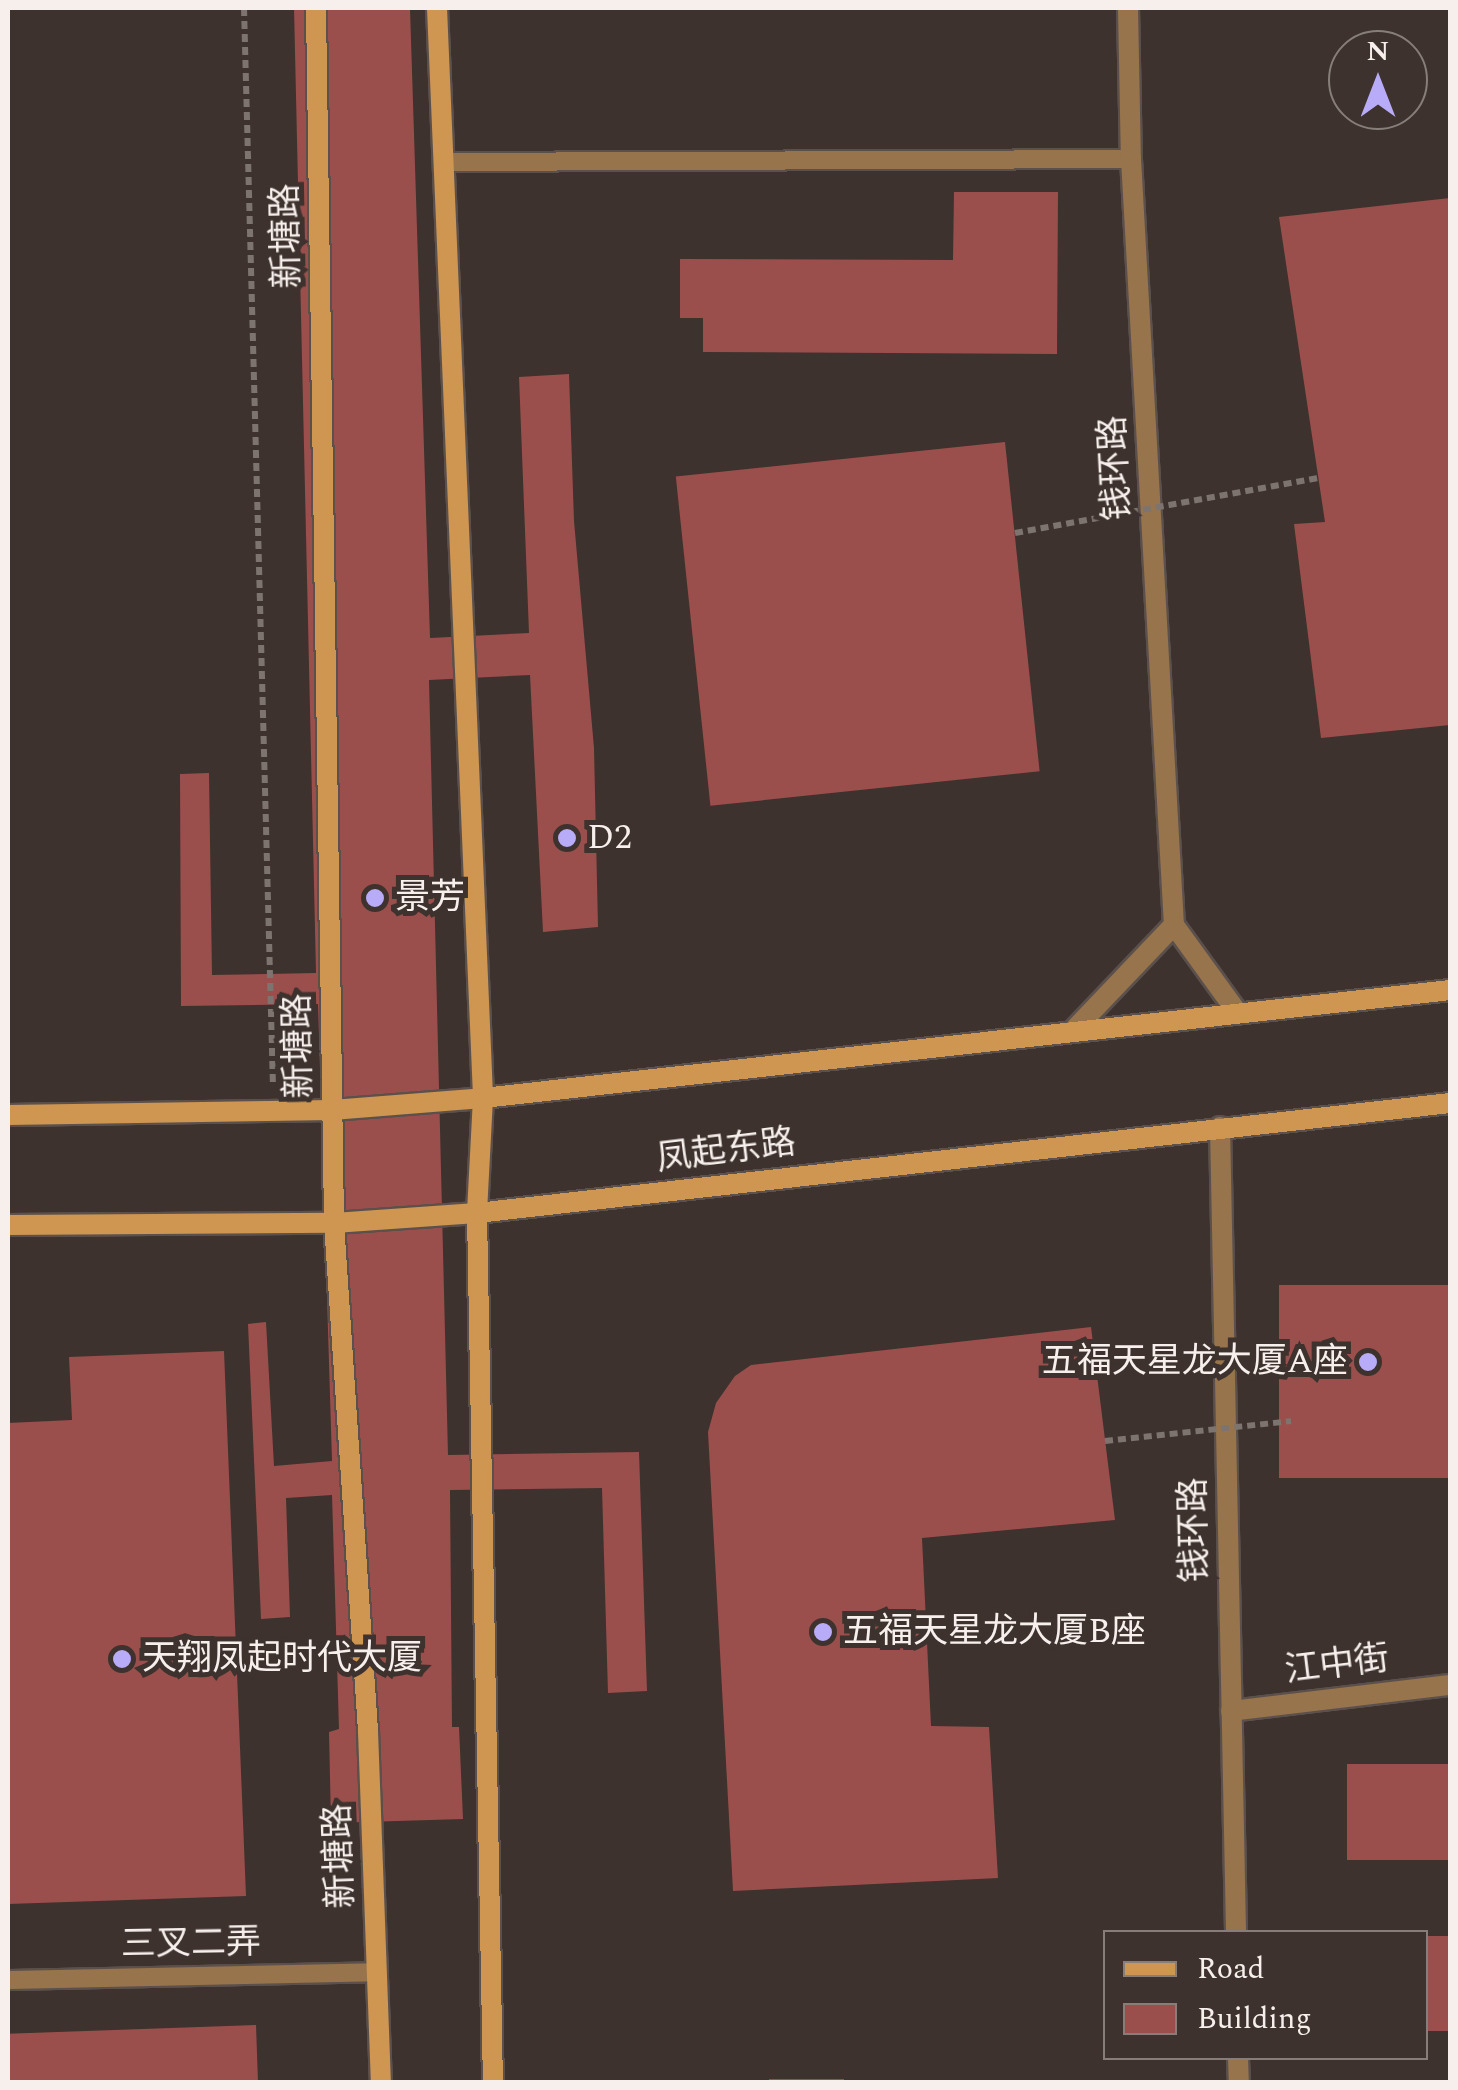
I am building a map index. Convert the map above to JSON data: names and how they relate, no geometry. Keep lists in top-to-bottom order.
{
  "streets": {
    "main road": ["新塘路", "凤起东路"],
    "street": ["钱环路", "江中街"],
    "lane": ["三叉二弄"]
  },
  "crossings": [
    ["新塘路", "凤起东路"],
    ["新塘路", "三叉二弄"],
    ["钱环路", "凤起东路"],
    ["钱环路", "江中街"]
  ],
  "places": [
    "D2",
    "景芳",
    "五福天星龙大厦A座",
    "五福天星龙大厦B座",
    "天翔凤起时代大厦"
  ],
  "legend": ["Road", "Building"],
  "north": "top"
}
